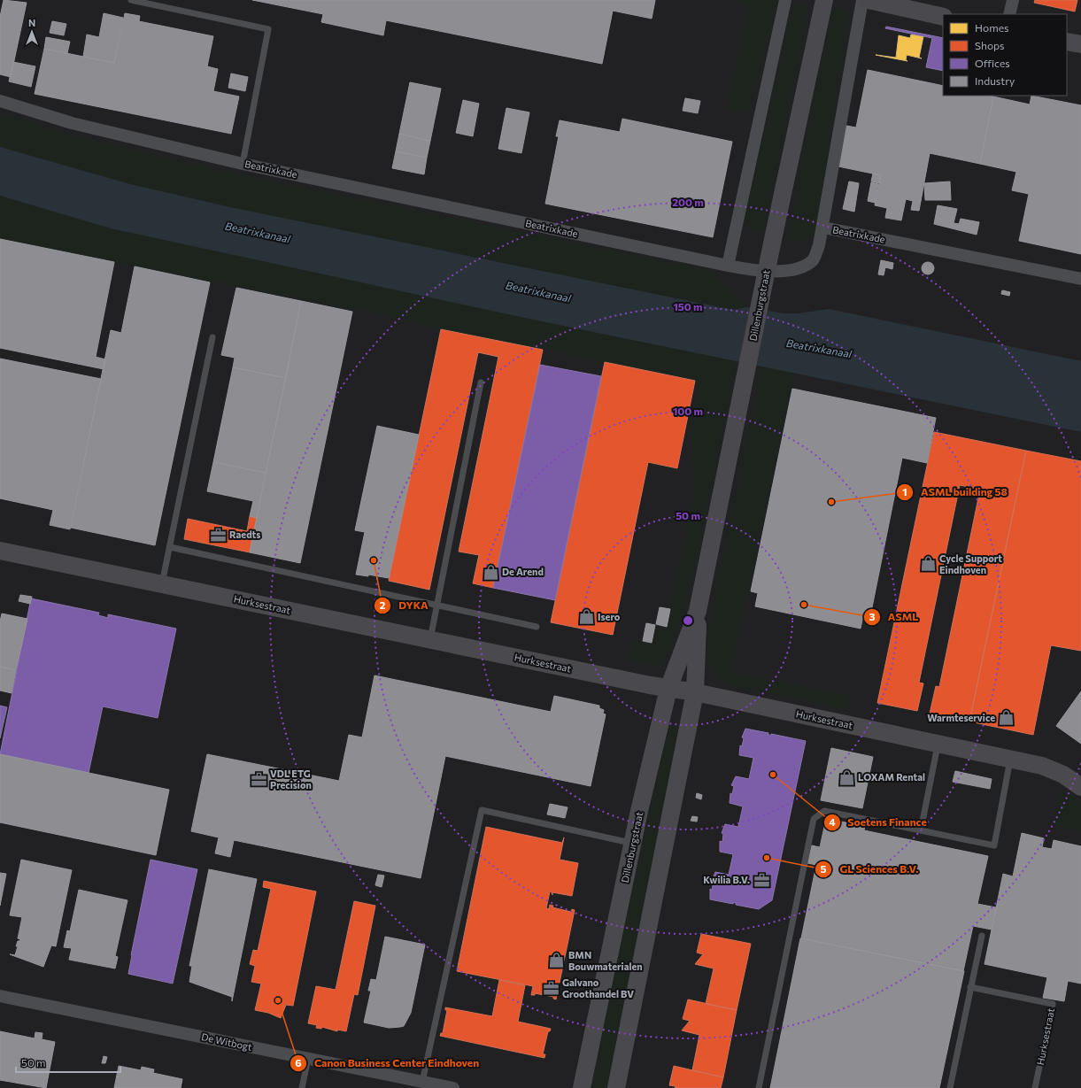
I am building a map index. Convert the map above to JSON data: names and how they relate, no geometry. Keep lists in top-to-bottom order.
{
  "streets": {
    "street": [
      "Beatrixkade",
      "Dillenburgstraat",
      "Hurksestraat",
      "De Witbogt"
    ]
  },
  "crossings": [
    ["Dillenburgstraat", "Hurksestraat"]
  ],
  "water": ["Beatrixkanaal"],
  "places": {
    "other": [
      "ASML building 58",
      "DYKA",
      "ASML",
      "Soetens Finance",
      "GL Sciences B.V.",
      "Canon Business Center Eindhoven"
    ],
    "office": [
      "Raedts",
      "VDL ETG Precision",
      "Kwilia B.V.",
      "Galvano Groothandel BV"
    ],
    "shop": [
      "Cycle Support Eindhoven",
      "De Arend",
      "Isero",
      "Warmteservice",
      "LOXAM Rental",
      "BMN Bouwmaterialen"
    ]
  },
  "legend": [
    "Homes",
    "Shops",
    "Offices",
    "Industry"
  ],
  "scale_bar": "50 m",
  "north": "top",
  "rings": [
    "200 m",
    "150 m",
    "100 m",
    "50 m"
  ]
}
